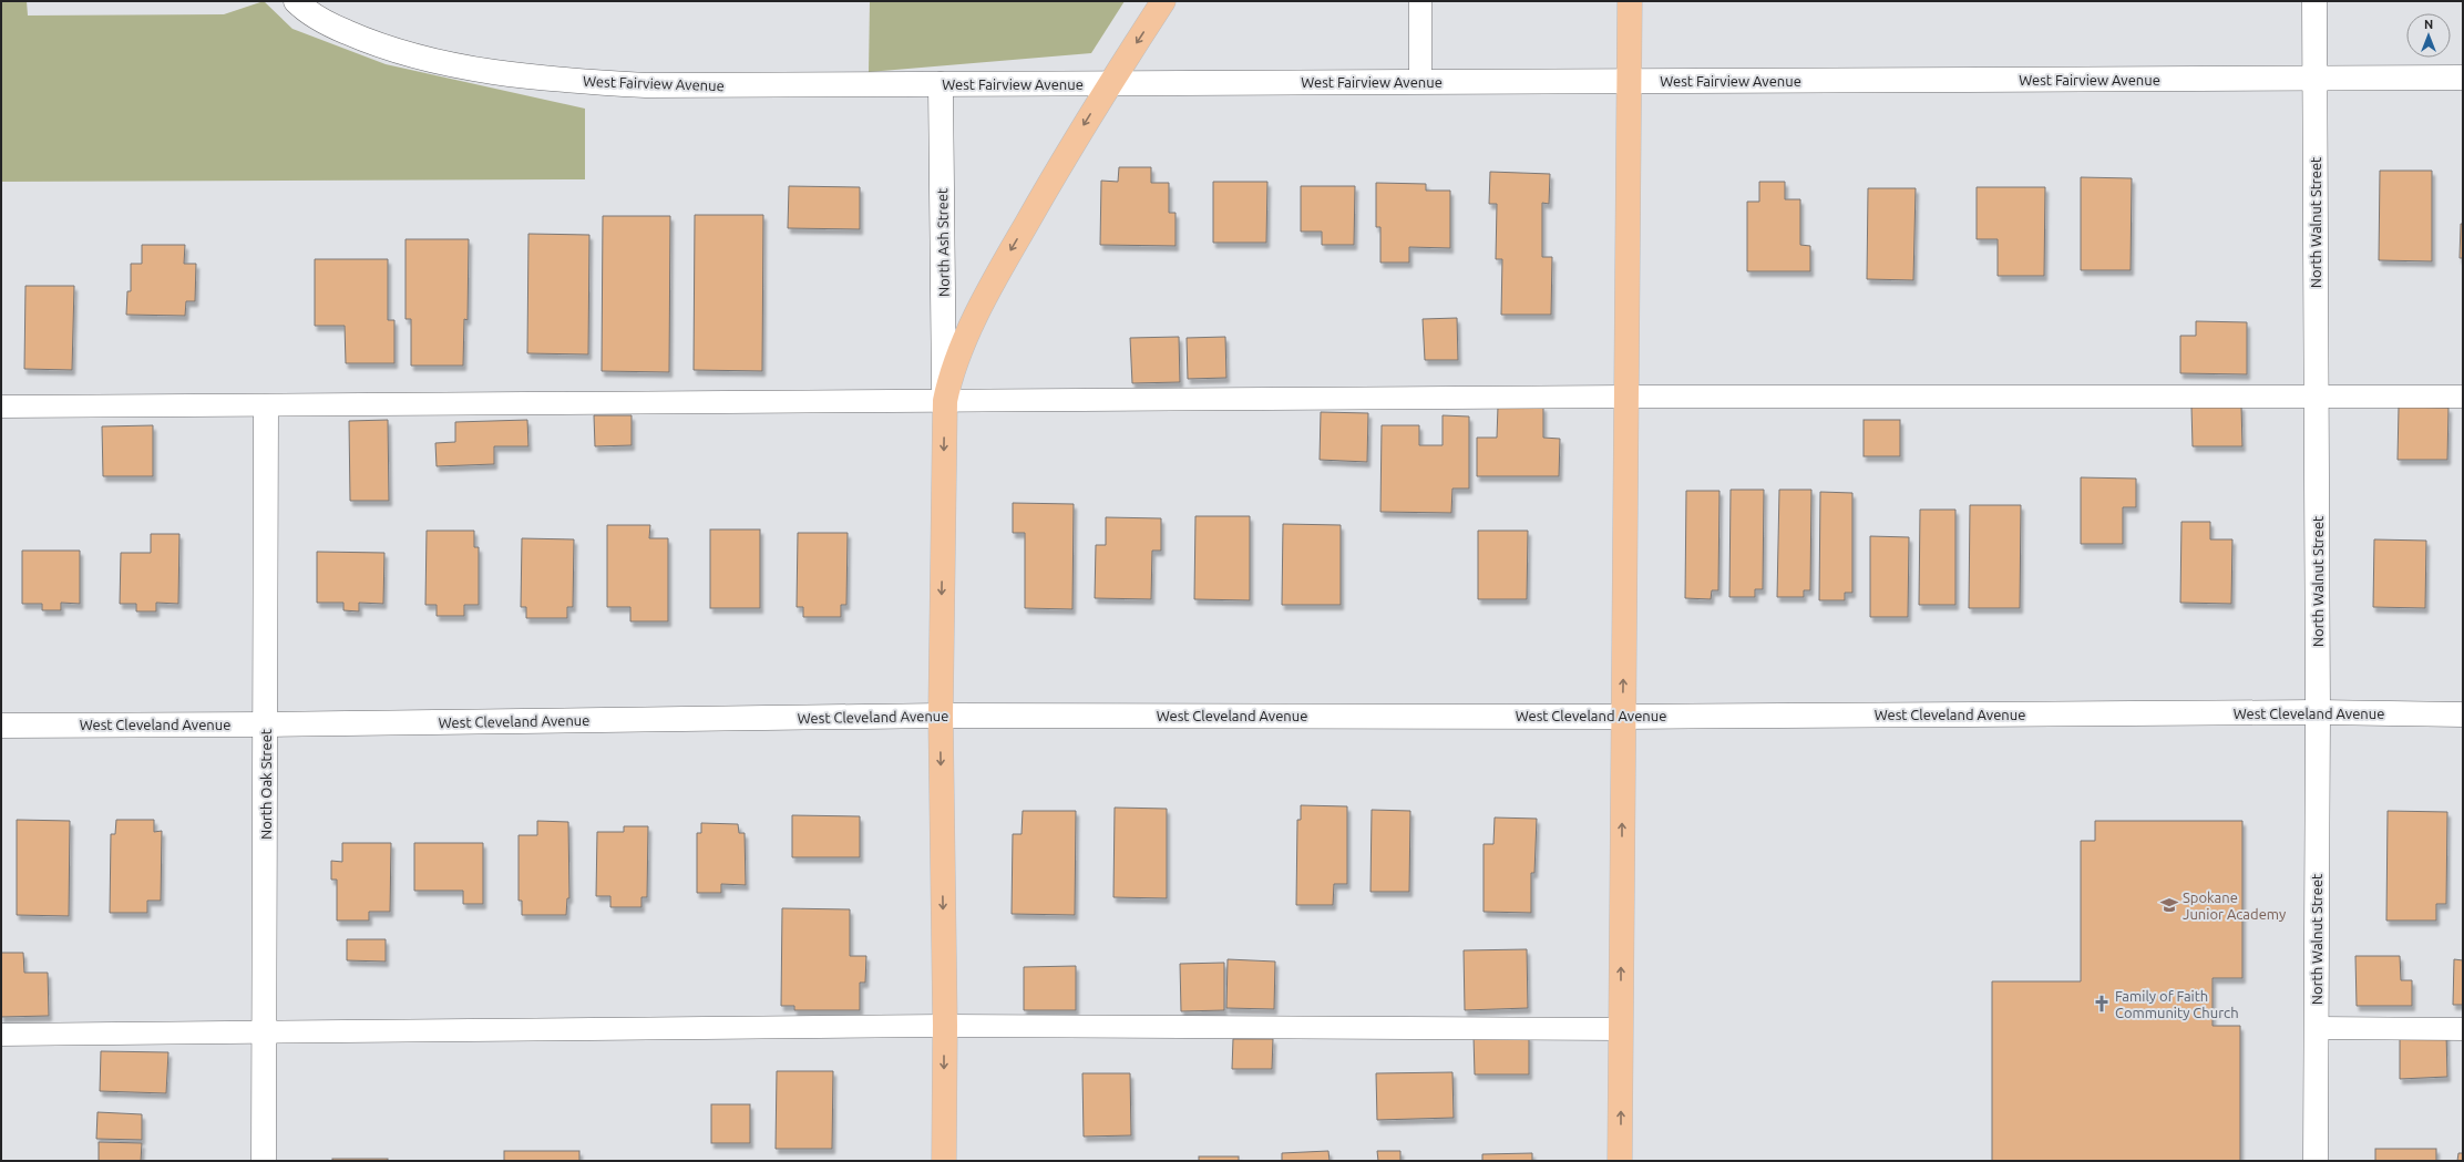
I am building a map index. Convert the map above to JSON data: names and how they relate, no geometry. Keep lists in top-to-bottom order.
{
  "streets": {
    "street": [
      "West Fairview Avenue",
      "North Walnut Street",
      "North Ash Street",
      "West Cleveland Avenue",
      "North Oak Street"
    ]
  },
  "crossings": [
    ["West Fairview Avenue", "North Walnut Street"],
    ["West Fairview Avenue", "North Ash Street"],
    ["North Walnut Street", "West Cleveland Avenue"],
    ["West Cleveland Avenue", "North Oak Street"]
  ],
  "places": {
    "school or university": ["Spokane Junior Academy"],
    "church": ["Family of Faith Community Church"]
  },
  "north": "top"
}
